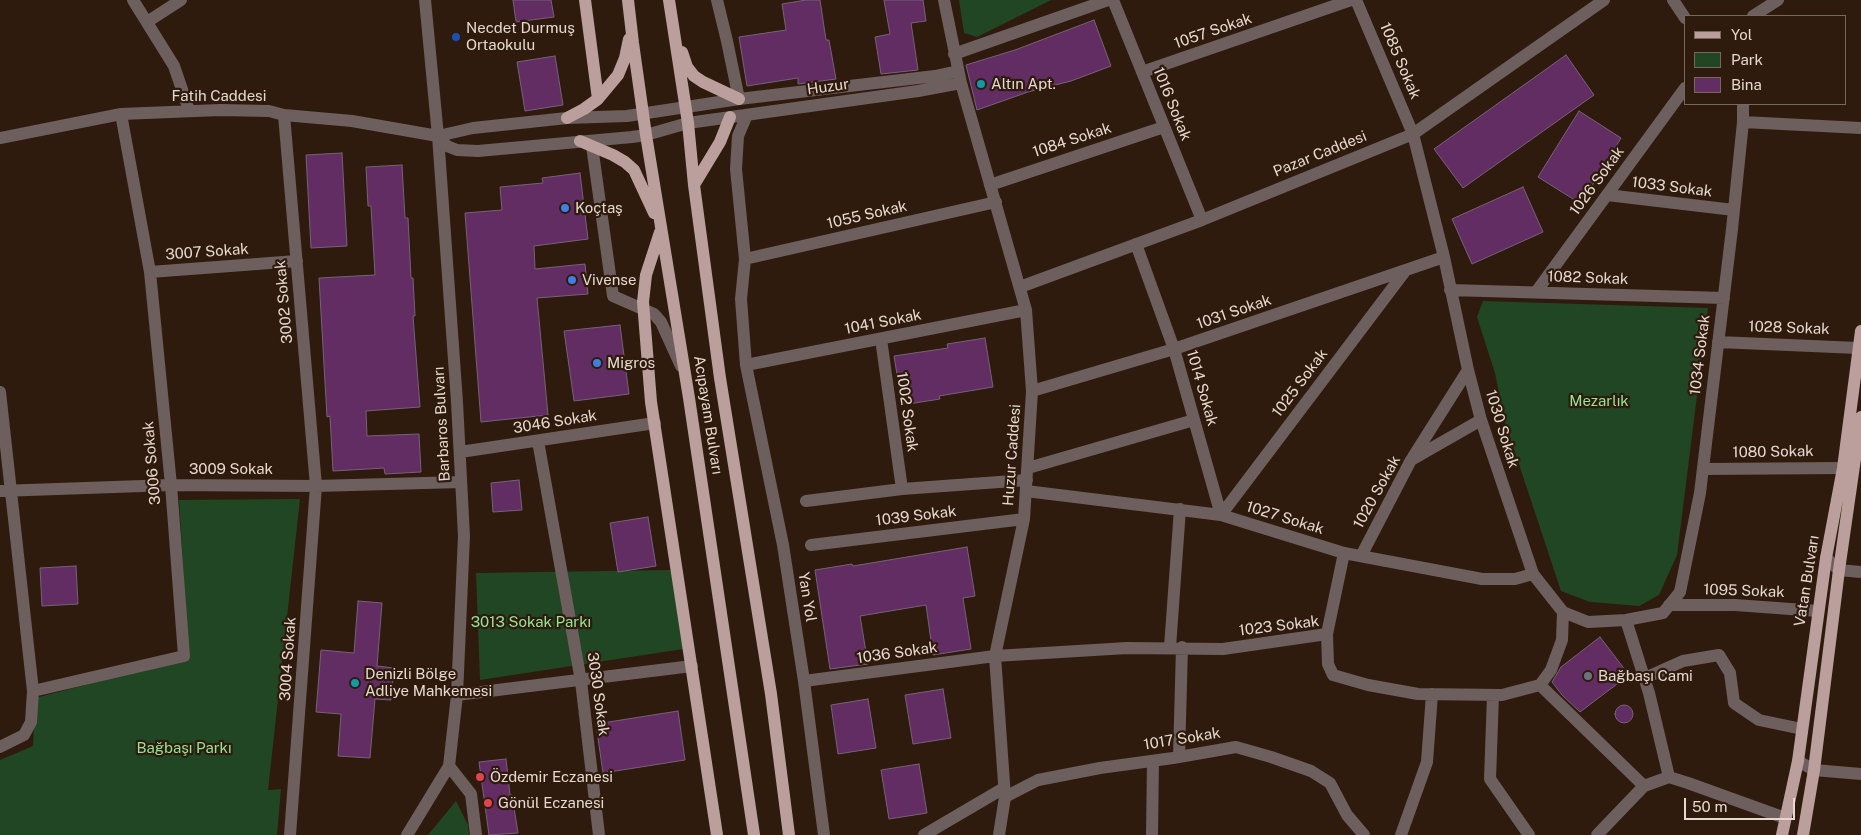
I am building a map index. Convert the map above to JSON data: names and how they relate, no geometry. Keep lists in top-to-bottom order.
{
  "streets": {
    "main road": ["Acıpayam Bulvarı", "Vatan Bulvarı"],
    "street": [
      "1057 Sokak",
      "1085 Sokak",
      "Huzur",
      "Fatih Caddesi",
      "1016 Sokak",
      "1084 Sokak",
      "Pazar Caddesi",
      "1026 Sokak",
      "1033 Sokak",
      "1055 Sokak",
      "3007 Sokak",
      "1082 Sokak",
      "3002 Sokak",
      "1031 Sokak",
      "1041 Sokak",
      "1028 Sokak",
      "1034 Sokak",
      "1025 Sokak",
      "1014 Sokak",
      "1002 Sokak",
      "3046 Sokak",
      "Barbaros Bulvarı",
      "1030 Sokak",
      "1080 Sokak",
      "Huzur Caddesi",
      "3006 Sokak",
      "3009 Sokak",
      "1020 Sokak",
      "1039 Sokak",
      "1027 Sokak",
      "1095 Sokak",
      "Yan Yol",
      "1023 Sokak",
      "1036 Sokak",
      "3004 Sokak",
      "3030 Sokak",
      "1017 Sokak"
    ]
  },
  "crossings": [
    ["1057 Sokak", "1016 Sokak"],
    ["1085 Sokak", "Pazar Caddesi"],
    ["1085 Sokak", "1030 Sokak"],
    ["Huzur", "Fatih Caddesi"],
    ["Huzur", "Acıpayam Bulvarı"],
    ["Huzur", "Barbaros Bulvarı"],
    ["Huzur", "Huzur Caddesi"],
    ["Huzur", "Yan Yol"],
    ["Fatih Caddesi", "3002 Sokak"],
    ["Fatih Caddesi", "Barbaros Bulvarı"],
    ["Fatih Caddesi", "3006 Sokak"],
    ["1016 Sokak", "1084 Sokak"],
    ["1016 Sokak", "Pazar Caddesi"],
    ["1084 Sokak", "Huzur Caddesi"],
    ["Pazar Caddesi", "1014 Sokak"],
    ["Pazar Caddesi", "1030 Sokak"],
    ["Pazar Caddesi", "Huzur Caddesi"],
    ["1026 Sokak", "1033 Sokak"],
    ["1026 Sokak", "1082 Sokak"],
    ["1033 Sokak", "1034 Sokak"],
    ["1055 Sokak", "Huzur Caddesi"],
    ["1055 Sokak", "Yan Yol"],
    ["3007 Sokak", "3002 Sokak"],
    ["3007 Sokak", "3006 Sokak"],
    ["1082 Sokak", "1034 Sokak"],
    ["1082 Sokak", "1030 Sokak"],
    ["3002 Sokak", "3009 Sokak"],
    ["3002 Sokak", "3004 Sokak"],
    ["1031 Sokak", "1025 Sokak"],
    ["1031 Sokak", "1014 Sokak"],
    ["1031 Sokak", "1030 Sokak"],
    ["1031 Sokak", "Huzur Caddesi"],
    ["1041 Sokak", "1002 Sokak"],
    ["1041 Sokak", "Huzur Caddesi"],
    ["1041 Sokak", "Yan Yol"],
    ["1028 Sokak", "1034 Sokak"],
    ["1028 Sokak", "Vatan Bulvarı"],
    ["1034 Sokak", "1030 Sokak"],
    ["1034 Sokak", "1080 Sokak"],
    ["1034 Sokak", "1095 Sokak"],
    ["1025 Sokak", "1014 Sokak"],
    ["1025 Sokak", "1027 Sokak"],
    ["1014 Sokak", "1027 Sokak"],
    ["3046 Sokak", "Barbaros Bulvarı"],
    ["3046 Sokak", "3030 Sokak"],
    ["Barbaros Bulvarı", "3009 Sokak"],
    ["1030 Sokak", "1020 Sokak"],
    ["1030 Sokak", "1027 Sokak"],
    ["1030 Sokak", "1095 Sokak"],
    ["1080 Sokak", "Vatan Bulvarı"],
    ["Huzur Caddesi", "1039 Sokak"],
    ["Huzur Caddesi", "1027 Sokak"],
    ["Huzur Caddesi", "1023 Sokak"],
    ["Huzur Caddesi", "1036 Sokak"],
    ["Huzur Caddesi", "1017 Sokak"],
    ["3006 Sokak", "3009 Sokak"],
    ["3009 Sokak", "3004 Sokak"],
    ["1020 Sokak", "1027 Sokak"],
    ["Vatan Bulvarı", "1095 Sokak"],
    ["Yan Yol", "1036 Sokak"],
    ["1023 Sokak", "1036 Sokak"]
  ],
  "parks": ["Mezarlık", "3013 Sokak Parkı", "Bağbaşı Parkı"],
  "places": [
    "Necdet Durmuş Ortaokulu",
    "Altın Apt.",
    "Koçtaş",
    "Vivense",
    "Migros",
    "Bağbaşı Cami",
    "Denizli Bölge Adliye Mahkemesi",
    "Özdemir Eczanesi",
    "Gönül Eczanesi"
  ],
  "legend": ["Yol", "Park", "Bina"],
  "scale_bar": "50 m"
}
